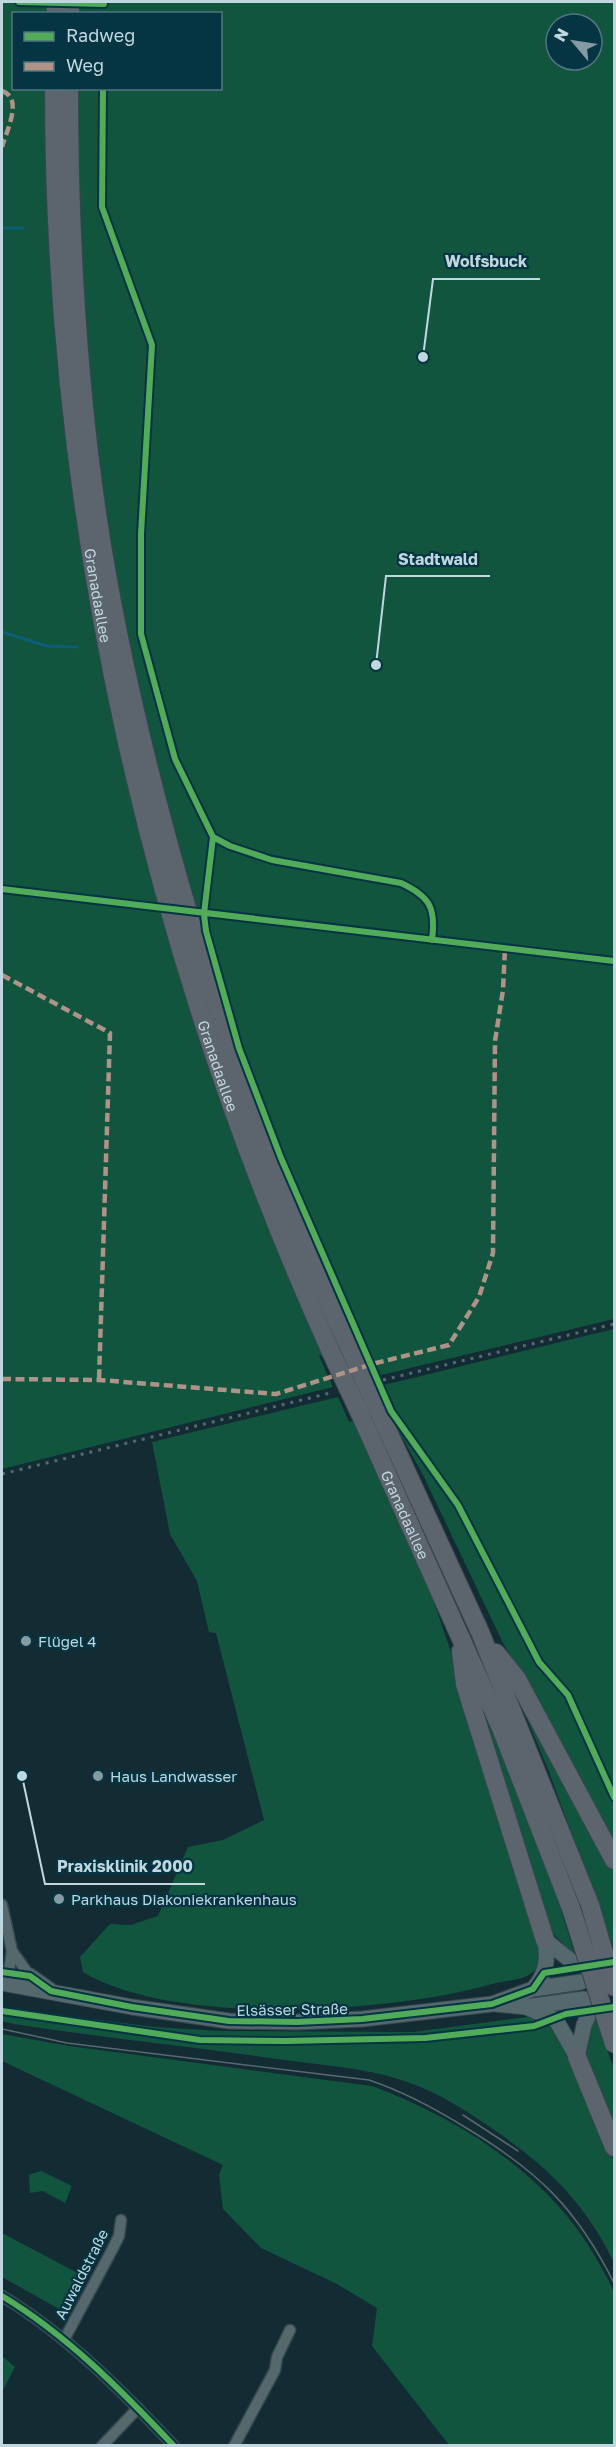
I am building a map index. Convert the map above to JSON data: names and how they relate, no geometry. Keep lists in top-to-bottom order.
{
  "streets": {
    "highway": ["Granadaallee"],
    "main road": ["Elsässer Straße"],
    "street": ["Auwaldstraße"]
  },
  "crossings": [
    ["Granadaallee", "Elsässer Straße"]
  ],
  "places": [
    "Wolfsbuck",
    "Stadtwald",
    "Flügel 4",
    "Praxisklinik 2000",
    "Haus Landwasser",
    "Parkhaus Diakoniekrankenhaus"
  ],
  "legend": ["Radweg", "Weg"],
  "north": "top left"
}
